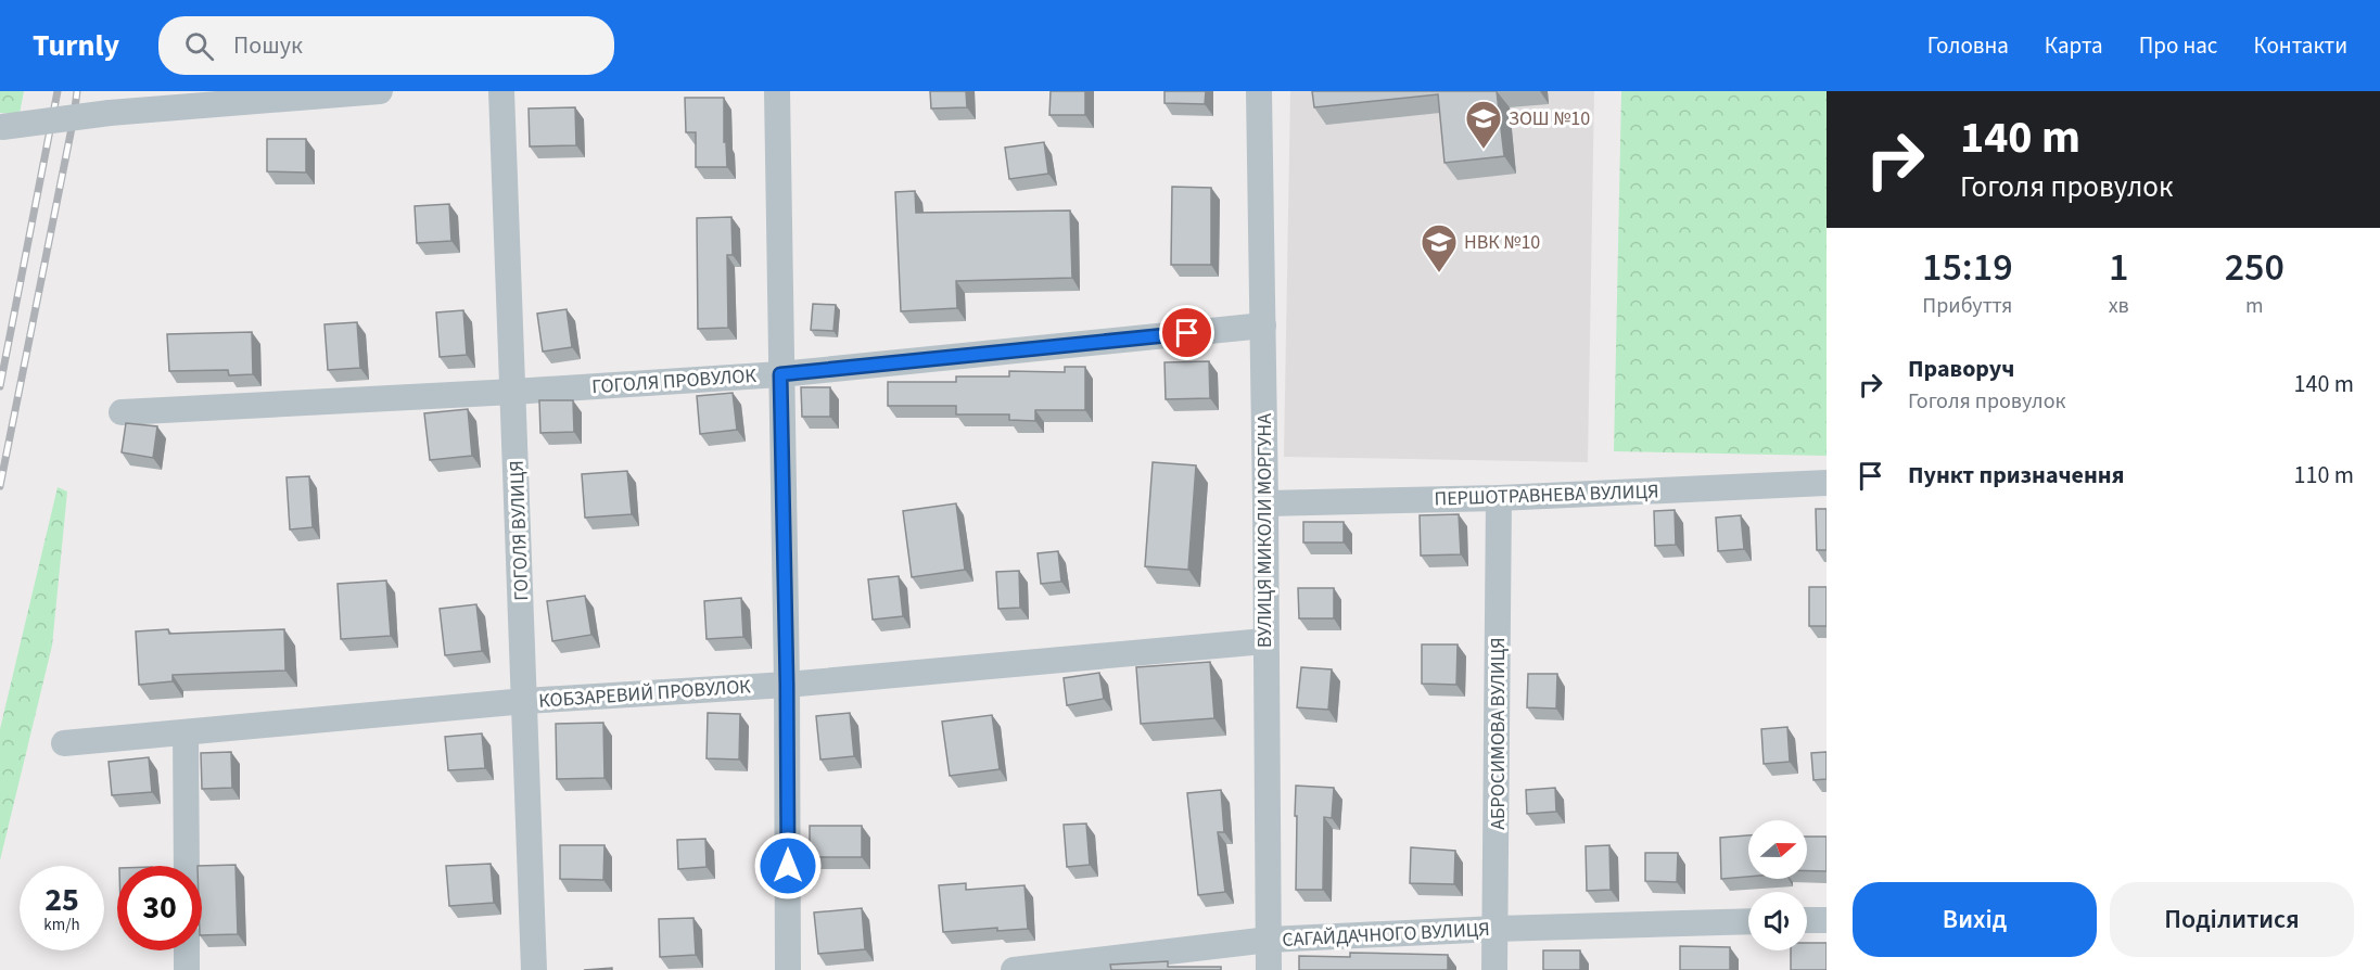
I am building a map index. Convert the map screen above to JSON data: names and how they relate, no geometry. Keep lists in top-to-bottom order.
{
  "streets": {
    "street": [
      "ГОГОЛЯ ПРОВУЛОК",
      "ПЕРШОТРАВНЕВА ВУЛИЦЯ",
      "ГОГОЛЯ ВУЛИЦЯ",
      "ВУЛИЦЯ МИКОЛИ МОРГУНА",
      "КОБЗАРЕВИЙ ПРОВУЛОК",
      "АБРОСИМОВА ВУЛИЦЯ",
      "САГАЙДАЧНОГО ВУЛИЦЯ"
    ]
  },
  "crossings": [
    ["ГОГОЛЯ ПРОВУЛОК", "ГОГОЛЯ ВУЛИЦЯ"],
    ["ГОГОЛЯ ПРОВУЛОК", "ВУЛИЦЯ МИКОЛИ МОРГУНА"],
    ["ПЕРШОТРАВНЕВА ВУЛИЦЯ", "ВУЛИЦЯ МИКОЛИ МОРГУНА"],
    ["ПЕРШОТРАВНЕВА ВУЛИЦЯ", "АБРОСИМОВА ВУЛИЦЯ"],
    ["ГОГОЛЯ ВУЛИЦЯ", "КОБЗАРЕВИЙ ПРОВУЛОК"],
    ["ВУЛИЦЯ МИКОЛИ МОРГУНА", "КОБЗАРЕВИЙ ПРОВУЛОК"],
    ["ВУЛИЦЯ МИКОЛИ МОРГУНА", "САГАЙДАЧНОГО ВУЛИЦЯ"],
    ["АБРОСИМОВА ВУЛИЦЯ", "САГАЙДАЧНОГО ВУЛИЦЯ"]
  ],
  "places": {
    "school or university": ["ЗОШ №10", "НВК №10"]
  },
  "north": "right",
  "page": {
    "header": "Turnly",
    "search": "Пошук",
    "nav": [
      "Головна",
      "Карта",
      "Про нас",
      "Контакти"
    ],
    "turn": ["140 m", "Гоголя провулок"],
    "eta": [
      "15:19",
      "Прибуття",
      "1",
      "хв",
      "250",
      "m"
    ],
    "list": [
      {
        "name": "Праворуч",
        "note": "Гоголя провулок",
        "value": "140 m"
      },
      {
        "name": "Пункт призначення",
        "value": "110 m"
      }
    ],
    "speed": "25 km/h",
    "limit": "30",
    "buttons": ["Вихід", "Поділитися"]
  }
}
